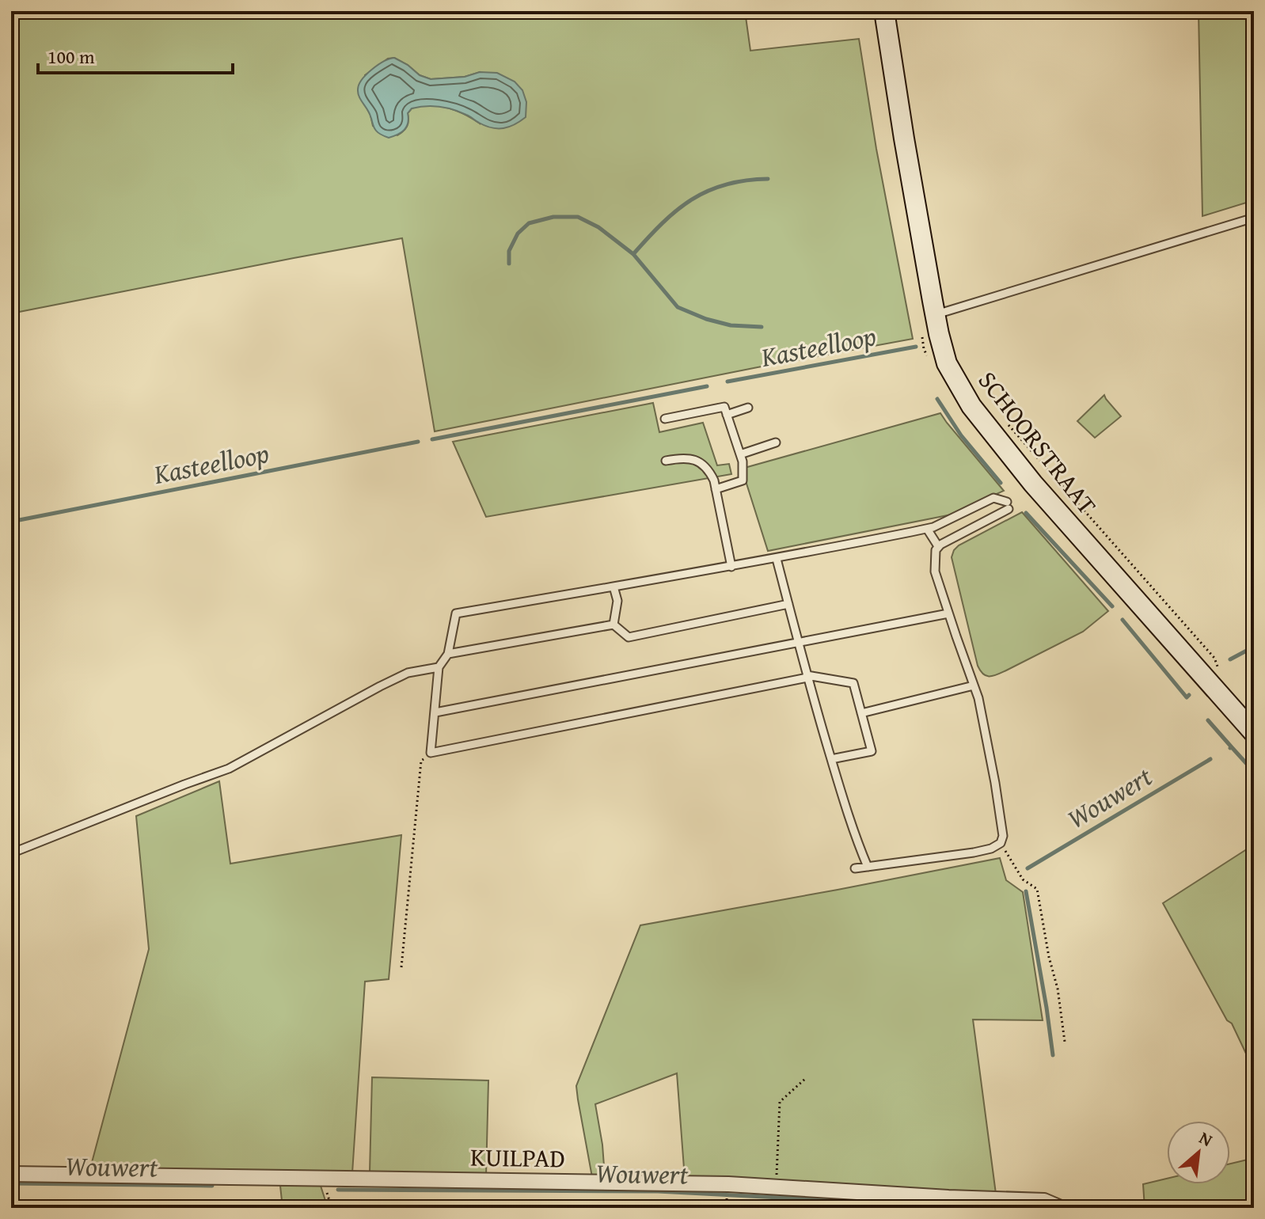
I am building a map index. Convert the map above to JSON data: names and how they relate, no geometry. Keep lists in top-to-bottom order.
{
  "streets": {
    "street": ["SCHOORSTRAAT", "KUILPAD"]
  },
  "water": ["Kasteelloop", "Wouwert"],
  "scale_bar": "100 m",
  "north": "top right"
}
